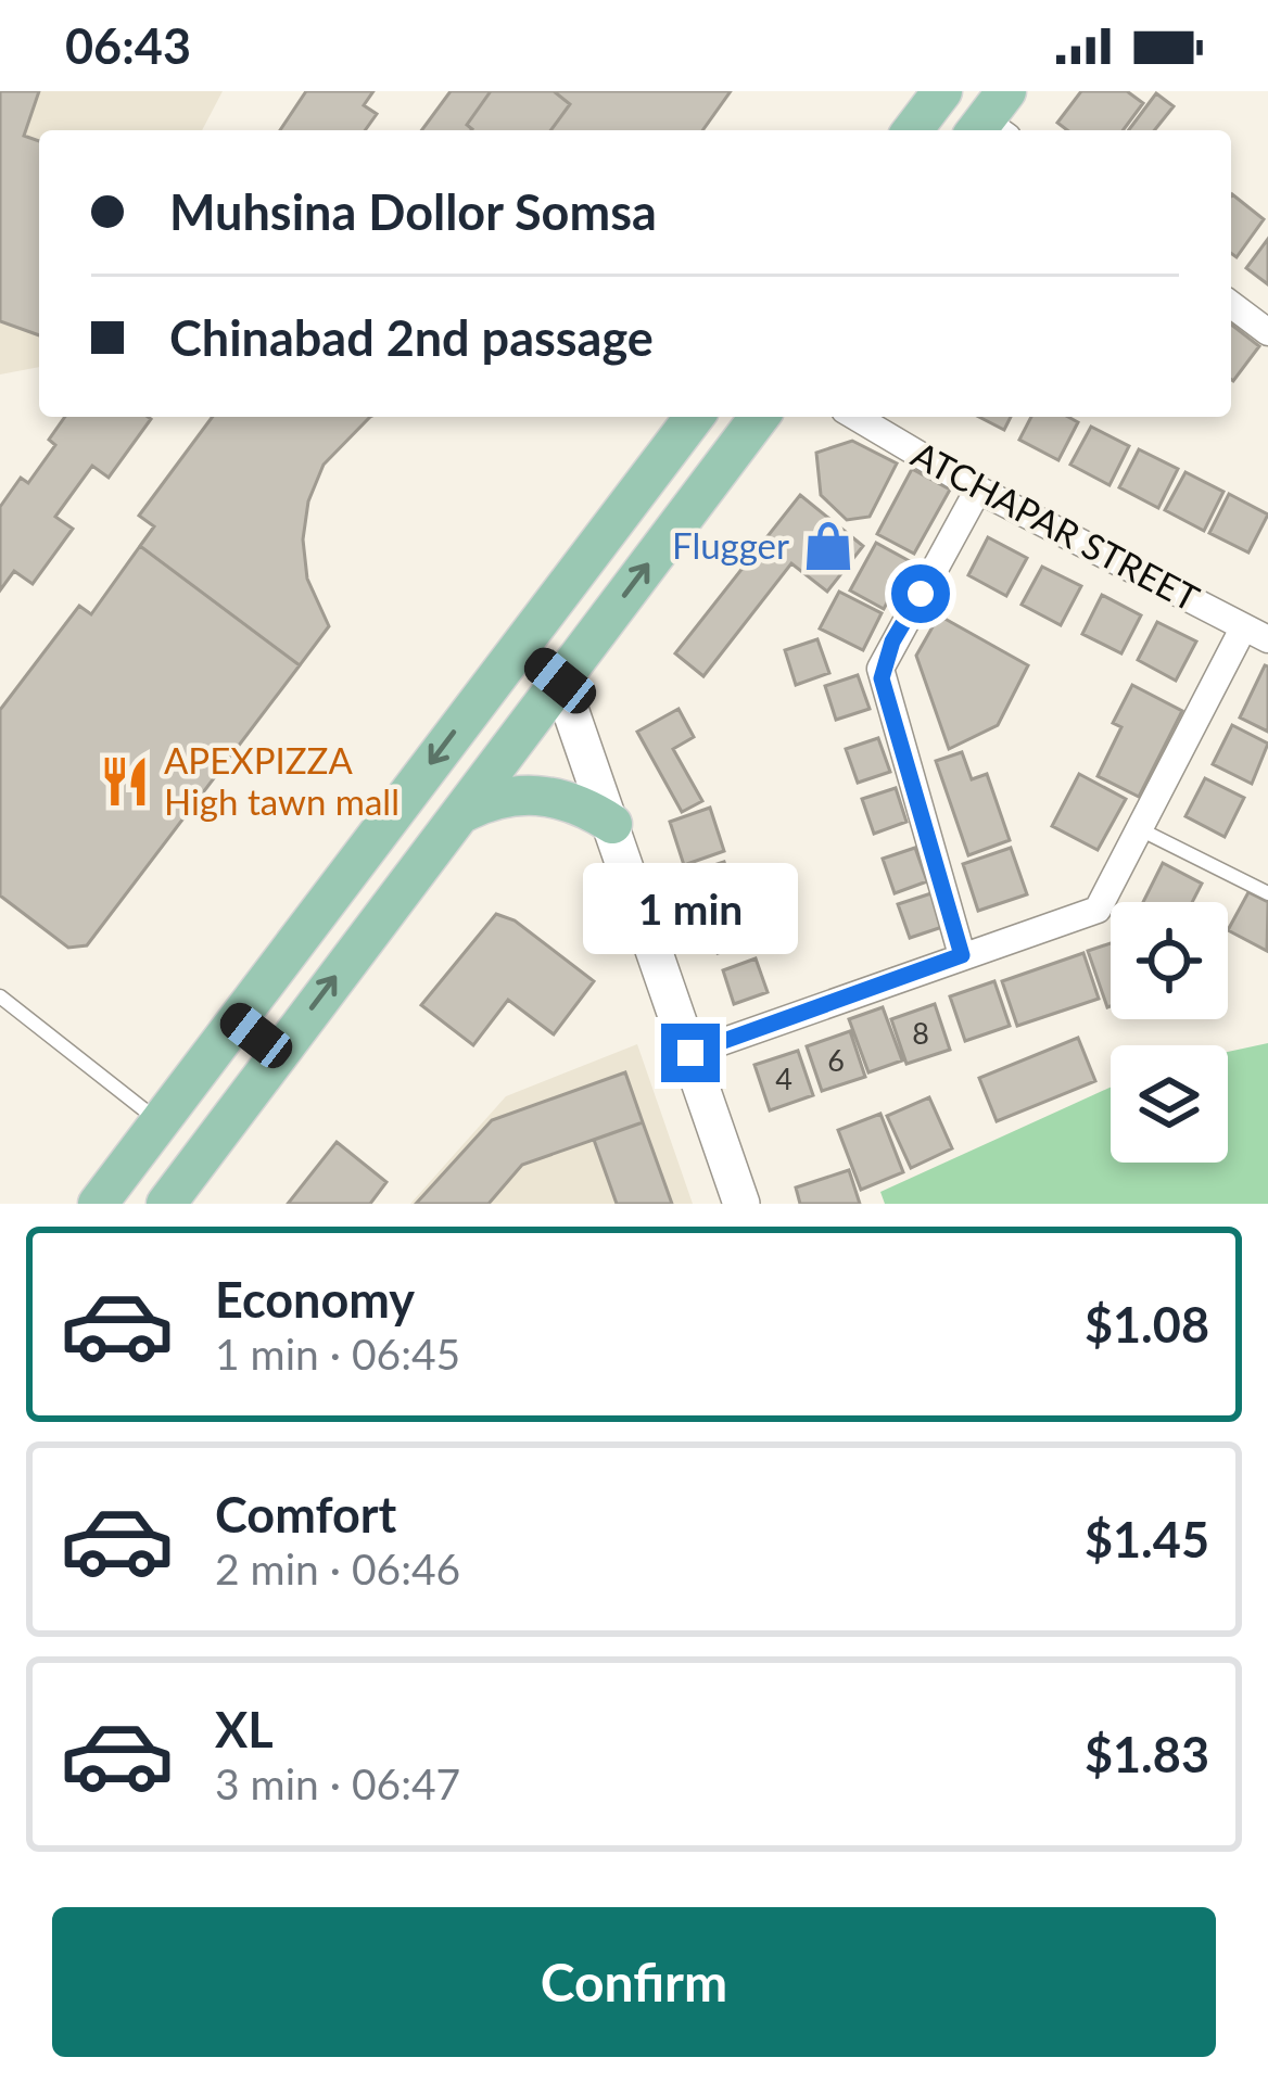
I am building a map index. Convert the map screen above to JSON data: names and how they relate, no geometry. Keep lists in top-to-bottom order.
{
  "streets": {
    "street": ["ATCHAPAR STREET"]
  },
  "places": {
    "shop": ["Flugger"],
    "restaurant": ["APEXPIZZA High tawn mall"]
  },
  "house_numbers": ["8", "6", "4"],
  "page": {
    "status": "06:43",
    "banner": ["Muhsina Dollor Somsa", "Chinabad 2nd passage"],
    "bubble": "1 min",
    "list": [
      {
        "name": "Economy",
        "note": "1 min · 06:45",
        "value": "$1.08"
      },
      {
        "name": "Comfort",
        "note": "2 min · 06:46",
        "value": "$1.45"
      },
      {
        "name": "XL",
        "note": "3 min · 06:47",
        "value": "$1.83"
      }
    ],
    "buttons": "Confirm"
  }
}
